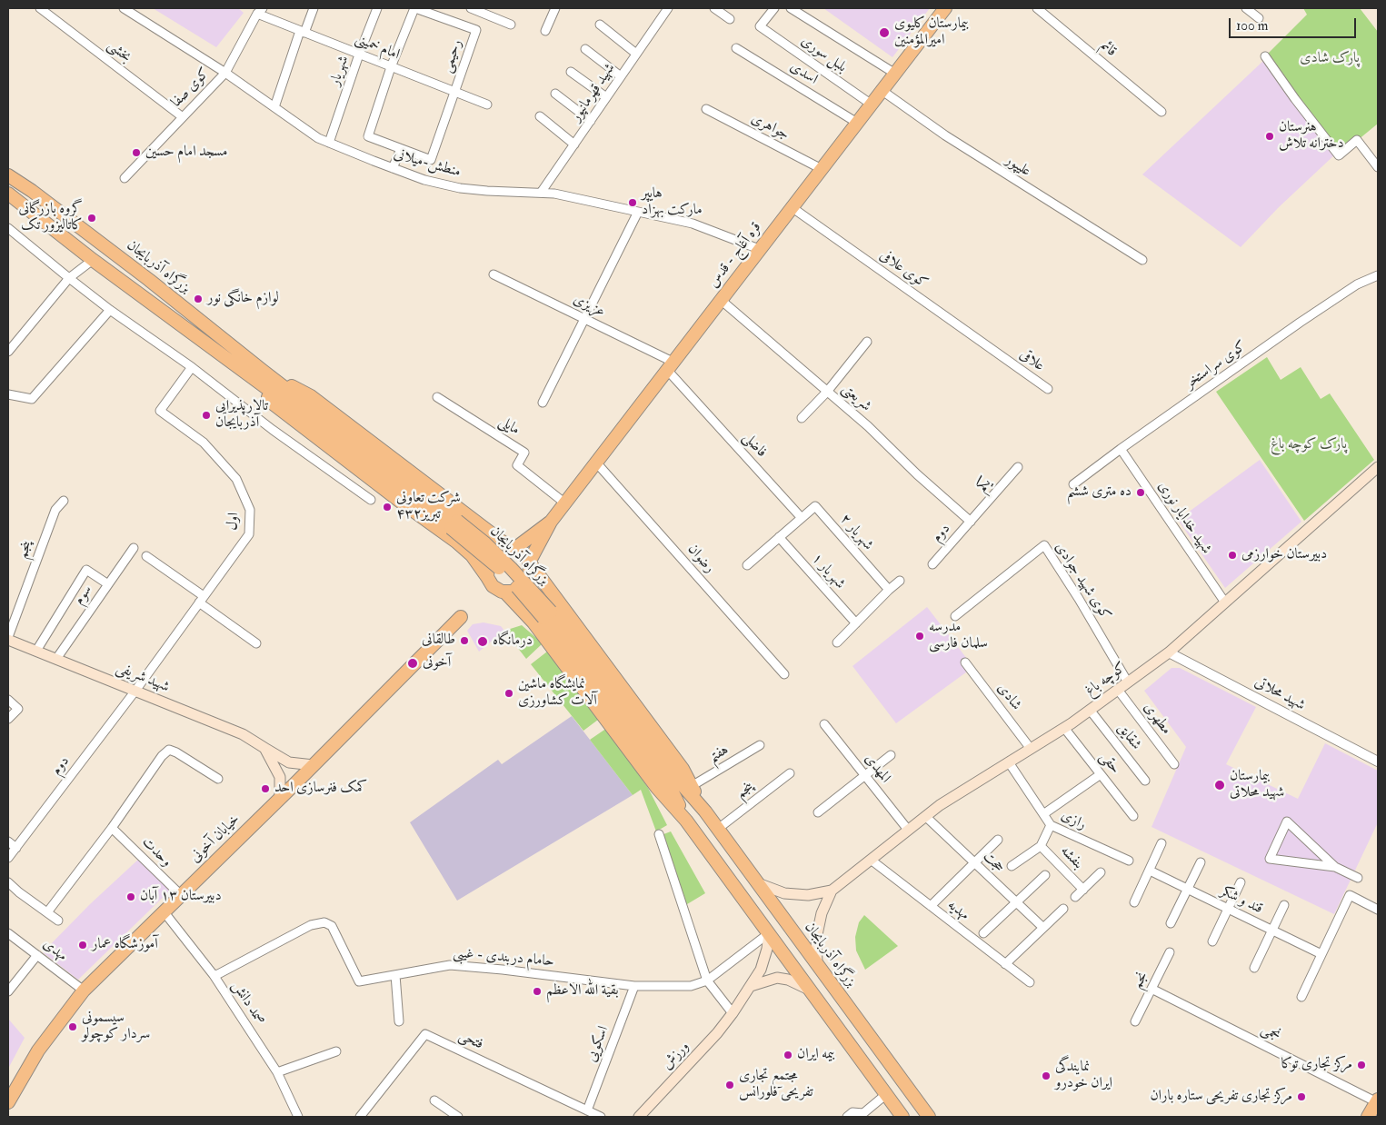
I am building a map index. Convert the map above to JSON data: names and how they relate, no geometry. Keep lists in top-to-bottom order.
{
  "streets": {
    "main road": [
      "قره آغاج - قدس",
      "بزرگراه آذربایجان",
      "شهید شریفی",
      "کوچه باغ",
      "خیابان آخونی",
      "ورزش"
    ],
    "street": [
      "امام خمینی",
      "قائم",
      "بخشی",
      "بلبل سوری",
      "رحیمی",
      "شهریار",
      "اسدی",
      "کوی صفا",
      "شهید قهرمانپور",
      "جواهری",
      "منطش-میلانی",
      "علیپور",
      "کوی علافی",
      "عزیزی",
      "علاقی",
      "کوی سراستخر",
      "شریعتی",
      "مایلی",
      "فاضلی",
      "یکم",
      "شهید خدایار نوری",
      "اول",
      "شهریار ۲",
      "دوم",
      "پنجم",
      "رضوان",
      "شهریار ۱",
      "کوی شهید جوادی",
      "سوم",
      "شهید محلاتی",
      "شادی",
      "مطهری",
      "شقایق",
      "هفتم",
      "حقی",
      "المهدی",
      "رازی",
      "وحدت",
      "بنفشه",
      "حجت",
      "قند و شکر",
      "مهدیه",
      "مهدی",
      "حامام دربندی - غیبی",
      "نجم",
      "صمد دانش",
      "نجمی",
      "فتحی",
      "اسکویی"
    ]
  },
  "crossings": [
    ["امام خمینی", "رحیمی"],
    ["امام خمینی", "شهریار"],
    ["امام خمینی", "کوی صفا"],
    ["بخشی", "کوی صفا"],
    ["بلبل سوری", "قره آغاج - قدس"],
    ["شهریار", "منطش-میلانی"],
    ["اسدی", "قره آغاج - قدس"],
    ["کوی صفا", "منطش-میلانی"],
    ["شهید قهرمانپور", "منطش-میلانی"],
    ["جواهری", "قره آغاج - قدس"],
    ["منطش-میلانی", "قره آغاج - قدس"],
    ["علیپور", "قره آغاج - قدس"],
    ["قره آغاج - قدس", "کوی علافی"],
    ["قره آغاج - قدس", "عزیزی"],
    ["قره آغاج - قدس", "شریعتی"],
    ["قره آغاج - قدس", "مایلی"],
    ["قره آغاج - قدس", "فاضلی"],
    ["قره آغاج - قدس", "رضوان"],
    ["بزرگراه آذربایجان", "پنجم"],
    ["بزرگراه آذربایجان", "هفتم"],
    ["بزرگراه آذربایجان", "حامام دربندی - غیبی"],
    ["بزرگراه آذربایجان", "ورزش"],
    ["کوی علافی", "علاقی"],
    ["عزیزی", "فاضلی"],
    ["کوی سراستخر", "شهید خدایار نوری"],
    ["شریعتی", "یکم"],
    ["شریعتی", "دوم"],
    ["فاضلی", "شهریار ۲"],
    ["یکم", "دوم"],
    ["شهید خدایار نوری", "کوچه باغ"],
    ["اول", "دوم"],
    ["اول", "شهید شریفی"],
    ["دوم", "شهید شریفی"],
    ["پنجم", "شهید شریفی"],
    ["کوی شهید جوادی", "کوچه باغ"],
    ["سوم", "شهید شریفی"],
    ["شهید شریفی", "خیابان آخونی"],
    ["کوچه باغ", "شهید محلاتی"],
    ["کوچه باغ", "شادی"],
    ["کوچه باغ", "مطهری"],
    ["کوچه باغ", "شقایق"],
    ["کوچه باغ", "حقی"],
    ["کوچه باغ", "المهدی"],
    ["کوچه باغ", "رازی"],
    ["کوچه باغ", "حجت"],
    ["کوچه باغ", "مهدیه"],
    ["خیابان آخونی", "وحدت"],
    ["خیابان آخونی", "مهدی"],
    ["خیابان آخونی", "صمد دانش"],
    ["حامام دربندی - غیبی", "صمد دانش"],
    ["حامام دربندی - غیبی", "اسکویی"],
    ["حامام دربندی - غیبی", "ورزش"],
    ["نجم", "نجمی"],
    ["فتحی", "اسکویی"]
  ],
  "parks": ["پارک شادی", "پارک کوچه باغ"],
  "places": [
    "بیمارستان کلیوی امیرالمؤمنین",
    "هنرستان دخترانه تلاش",
    "مسجد امام حسین",
    "هایپر مارکت بهزاد",
    "گروه بازرگانی کاتالیزور تک",
    "لوازم خانگی نور",
    "تالارپذیرایی آذربایجان",
    "ده متری ششم",
    "شرکت تعاونی ۴۳۲تبریز",
    "دبیرستان خوارزمی",
    "مدرسه سلمان فارسی",
    "طالقانی",
    "درمانگاه",
    "آخونی",
    "نمایشگاه ماشین آلات کشاورزی",
    "بیمارستان شهید محلاتی",
    "کمک فنرسازی احد",
    "دبیرستان ۱۳ آبان",
    "آموزشگاه عمار",
    "بقیة الله الاعظم",
    "سیسمونی سردار کوچولو",
    "بیمه ایران",
    "مرکز تجاری توکا",
    "نمایندگی ایران خودرو",
    "مجتمع تجاری تفریحی فلورانس",
    "مرکز تجاری تفریحی ستاره باران"
  ],
  "scale_bar": "100 m"
}
